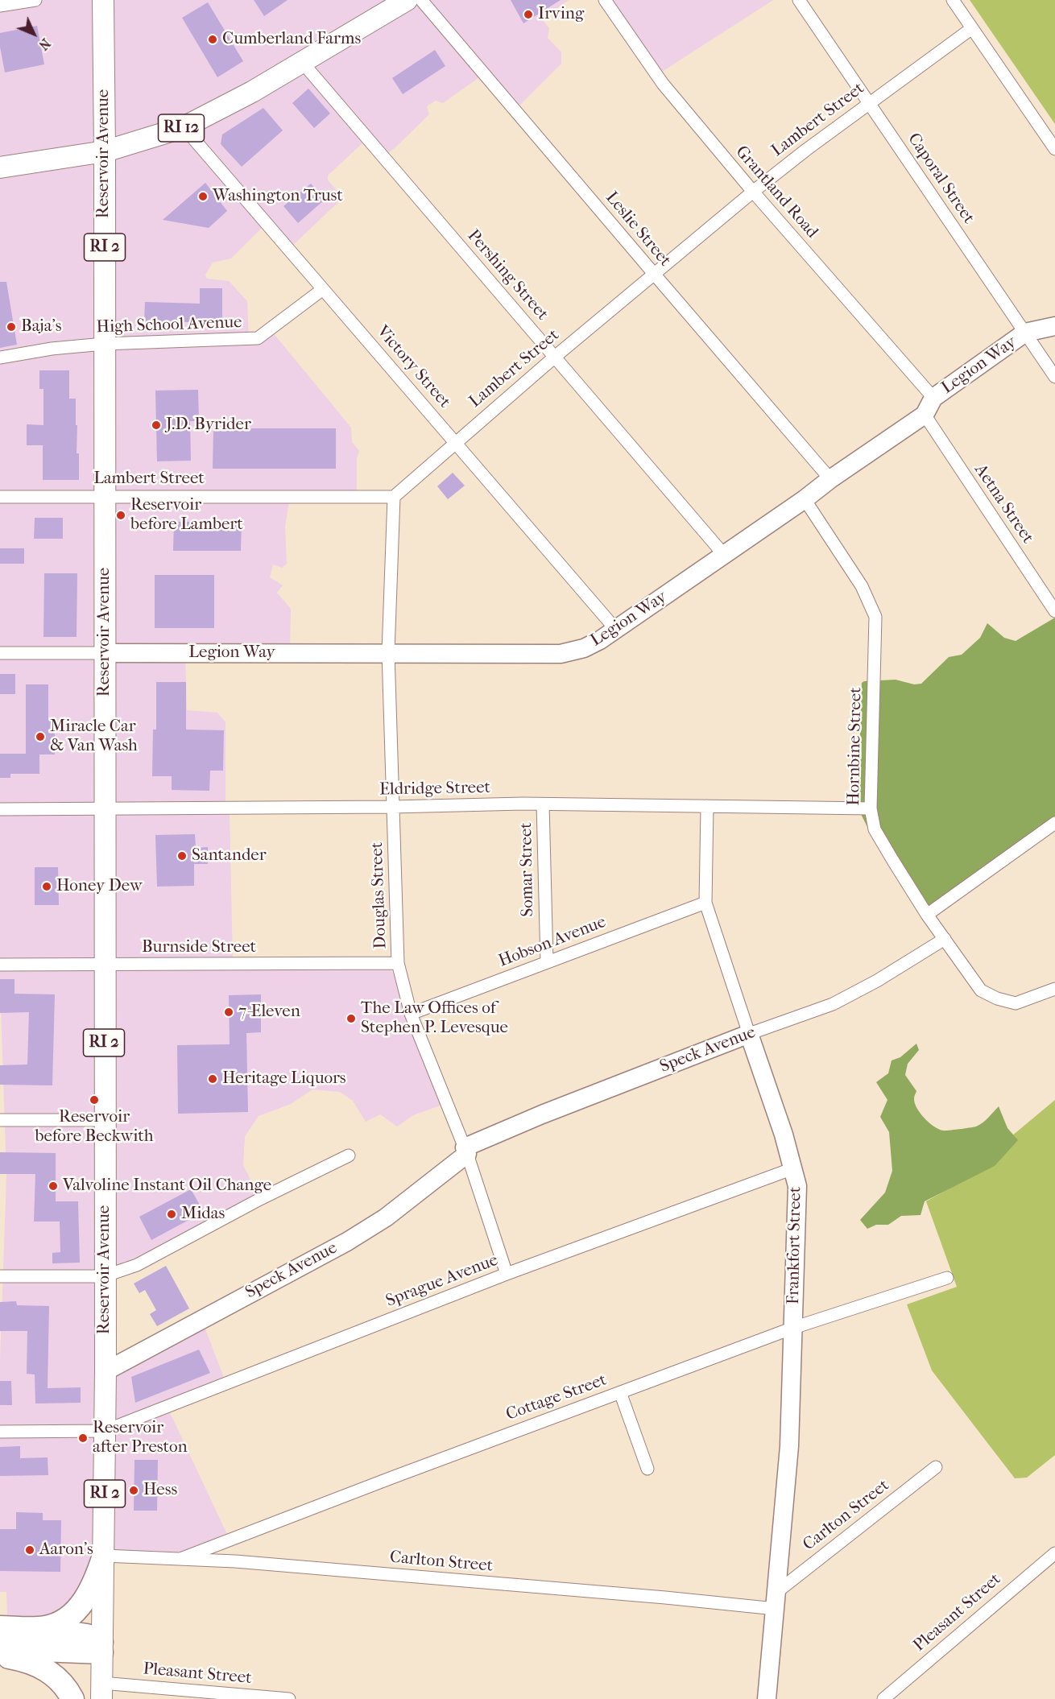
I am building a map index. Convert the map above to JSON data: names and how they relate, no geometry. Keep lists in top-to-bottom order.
{
  "streets": {
    "main road": ["RI 12", "Reservoir Avenue", "RI 2"],
    "street": [
      "Lambert Street",
      "Caporal Street",
      "Grantland Road",
      "Leslie Street",
      "Pershing Street",
      "High School Avenue",
      "Legion Way",
      "Victory Street",
      "Aetna Street",
      "Hornbine Street",
      "Eldridge Street",
      "Somar Street",
      "Douglas Street",
      "Hobson Avenue",
      "Burnside Street",
      "Speck Avenue",
      "Frankfort Street",
      "Sprague Avenue",
      "Cottage Street",
      "Carlton Street",
      "Pleasant Street"
    ]
  },
  "crossings": [
    ["Lambert Street", "Reservoir Avenue"],
    ["Lambert Street", "Caporal Street"],
    ["Lambert Street", "Grantland Road"],
    ["Lambert Street", "Leslie Street"],
    ["Lambert Street", "Pershing Street"],
    ["Lambert Street", "Victory Street"],
    ["Lambert Street", "Douglas Street"],
    ["RI 12", "Reservoir Avenue"],
    ["RI 12", "Pershing Street"],
    ["RI 12", "Victory Street"],
    ["Reservoir Avenue", "High School Avenue"],
    ["Reservoir Avenue", "Legion Way"],
    ["Reservoir Avenue", "Eldridge Street"],
    ["Reservoir Avenue", "Burnside Street"],
    ["Reservoir Avenue", "Speck Avenue"],
    ["Reservoir Avenue", "Sprague Avenue"],
    ["Reservoir Avenue", "Carlton Street"],
    ["Reservoir Avenue", "Pleasant Street"],
    ["Caporal Street", "Legion Way"],
    ["Grantland Road", "Legion Way"],
    ["Leslie Street", "Legion Way"],
    ["Pershing Street", "Legion Way"],
    ["High School Avenue", "Victory Street"],
    ["Legion Way", "Victory Street"],
    ["Legion Way", "Aetna Street"],
    ["Legion Way", "Hornbine Street"],
    ["Legion Way", "Douglas Street"],
    ["Hornbine Street", "Eldridge Street"],
    ["Hornbine Street", "Speck Avenue"],
    ["Eldridge Street", "Somar Street"],
    ["Eldridge Street", "Douglas Street"],
    ["Eldridge Street", "Frankfort Street"],
    ["Somar Street", "Hobson Avenue"],
    ["Douglas Street", "Hobson Avenue"],
    ["Douglas Street", "Burnside Street"],
    ["Douglas Street", "Speck Avenue"],
    ["Douglas Street", "Sprague Avenue"],
    ["Hobson Avenue", "Frankfort Street"],
    ["Speck Avenue", "Frankfort Street"],
    ["Frankfort Street", "Sprague Avenue"],
    ["Frankfort Street", "Cottage Street"],
    ["Frankfort Street", "Carlton Street"],
    ["Cottage Street", "Carlton Street"]
  ],
  "places": [
    "Irving",
    "Cumberland Farms",
    "Washington Trust",
    "Baja's",
    "J.D. Byrider",
    "Reservoir before Lambert",
    "Miracle Car & Van Wash",
    "Santander",
    "Honey Dew",
    "7-Eleven",
    "The Law Offices of Stephen P. Levesque",
    "Heritage Liquors",
    "Reservoir before Beckwith",
    "Valvoline Instant Oil Change",
    "Midas",
    "Reservoir after Preston",
    "Hess",
    "Aaron's"
  ],
  "north": "bottom right"
}
